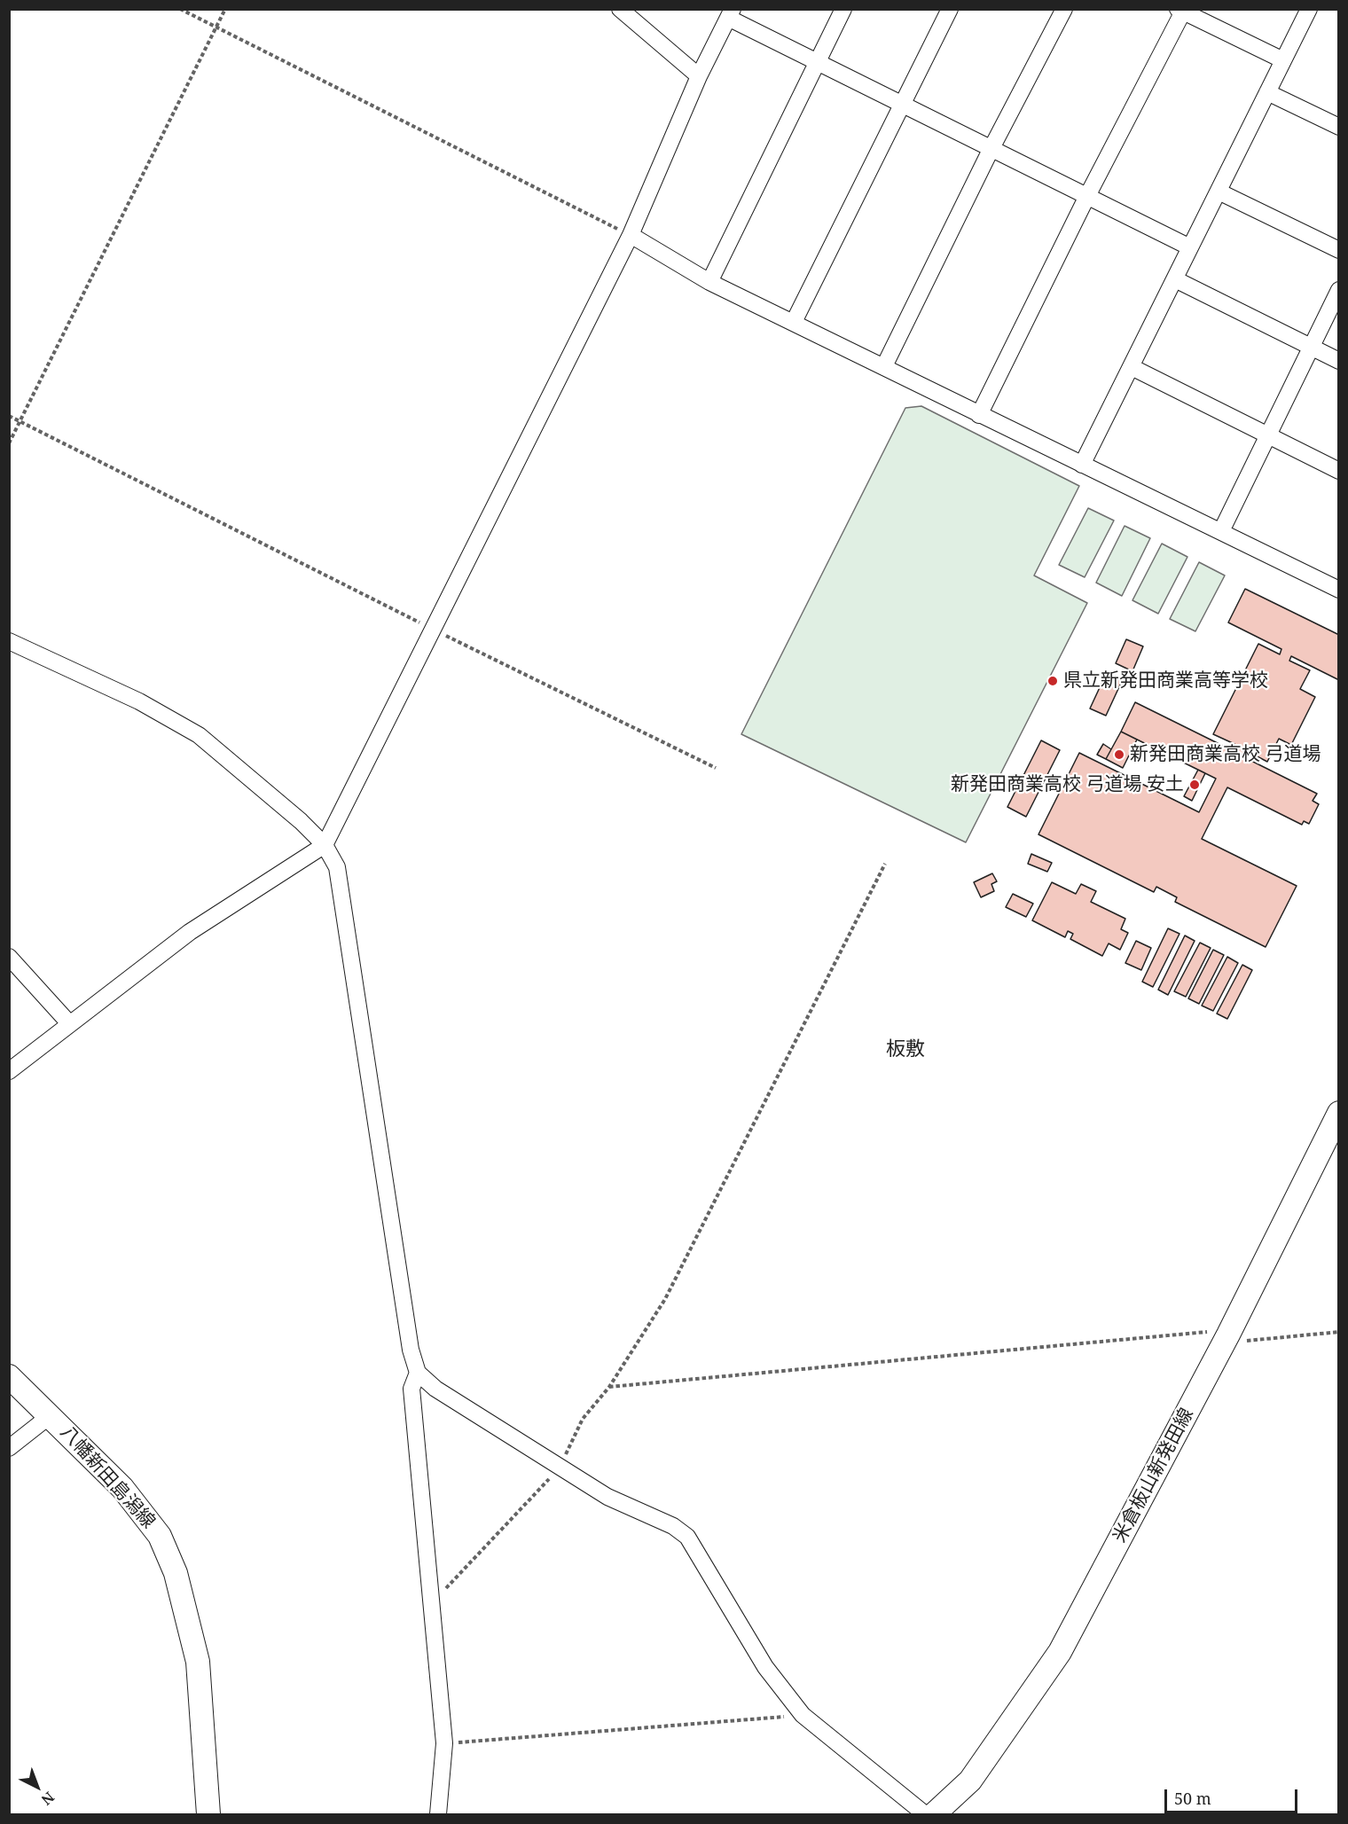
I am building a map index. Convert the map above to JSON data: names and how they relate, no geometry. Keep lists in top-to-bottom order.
{
  "streets": {
    "main road": ["米倉板山新発田線", "八幡新田島潟線"]
  },
  "districts": ["板敷"],
  "places": ["県立新発田商業高等学校", "新発田商業高校 弓道場", "新発田商業高校 弓道場 安土"],
  "scale_bar": "50 m",
  "north": "bottom right"
}
